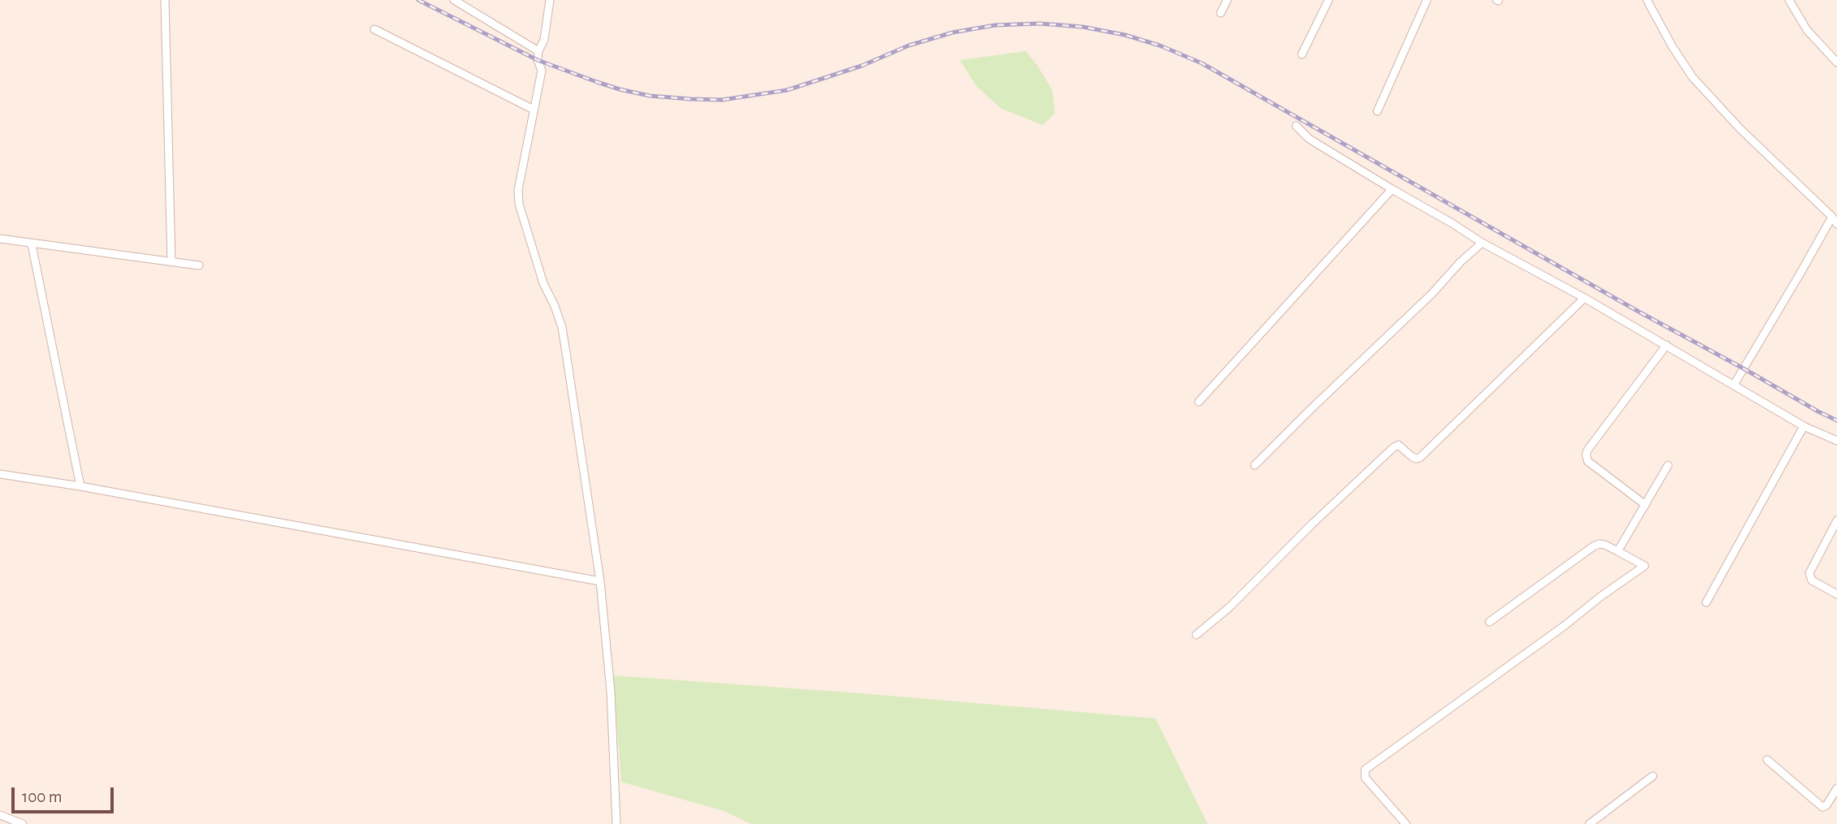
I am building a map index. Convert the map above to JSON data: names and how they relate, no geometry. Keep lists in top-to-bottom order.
{
  "scale_bar": "100 m"
}
